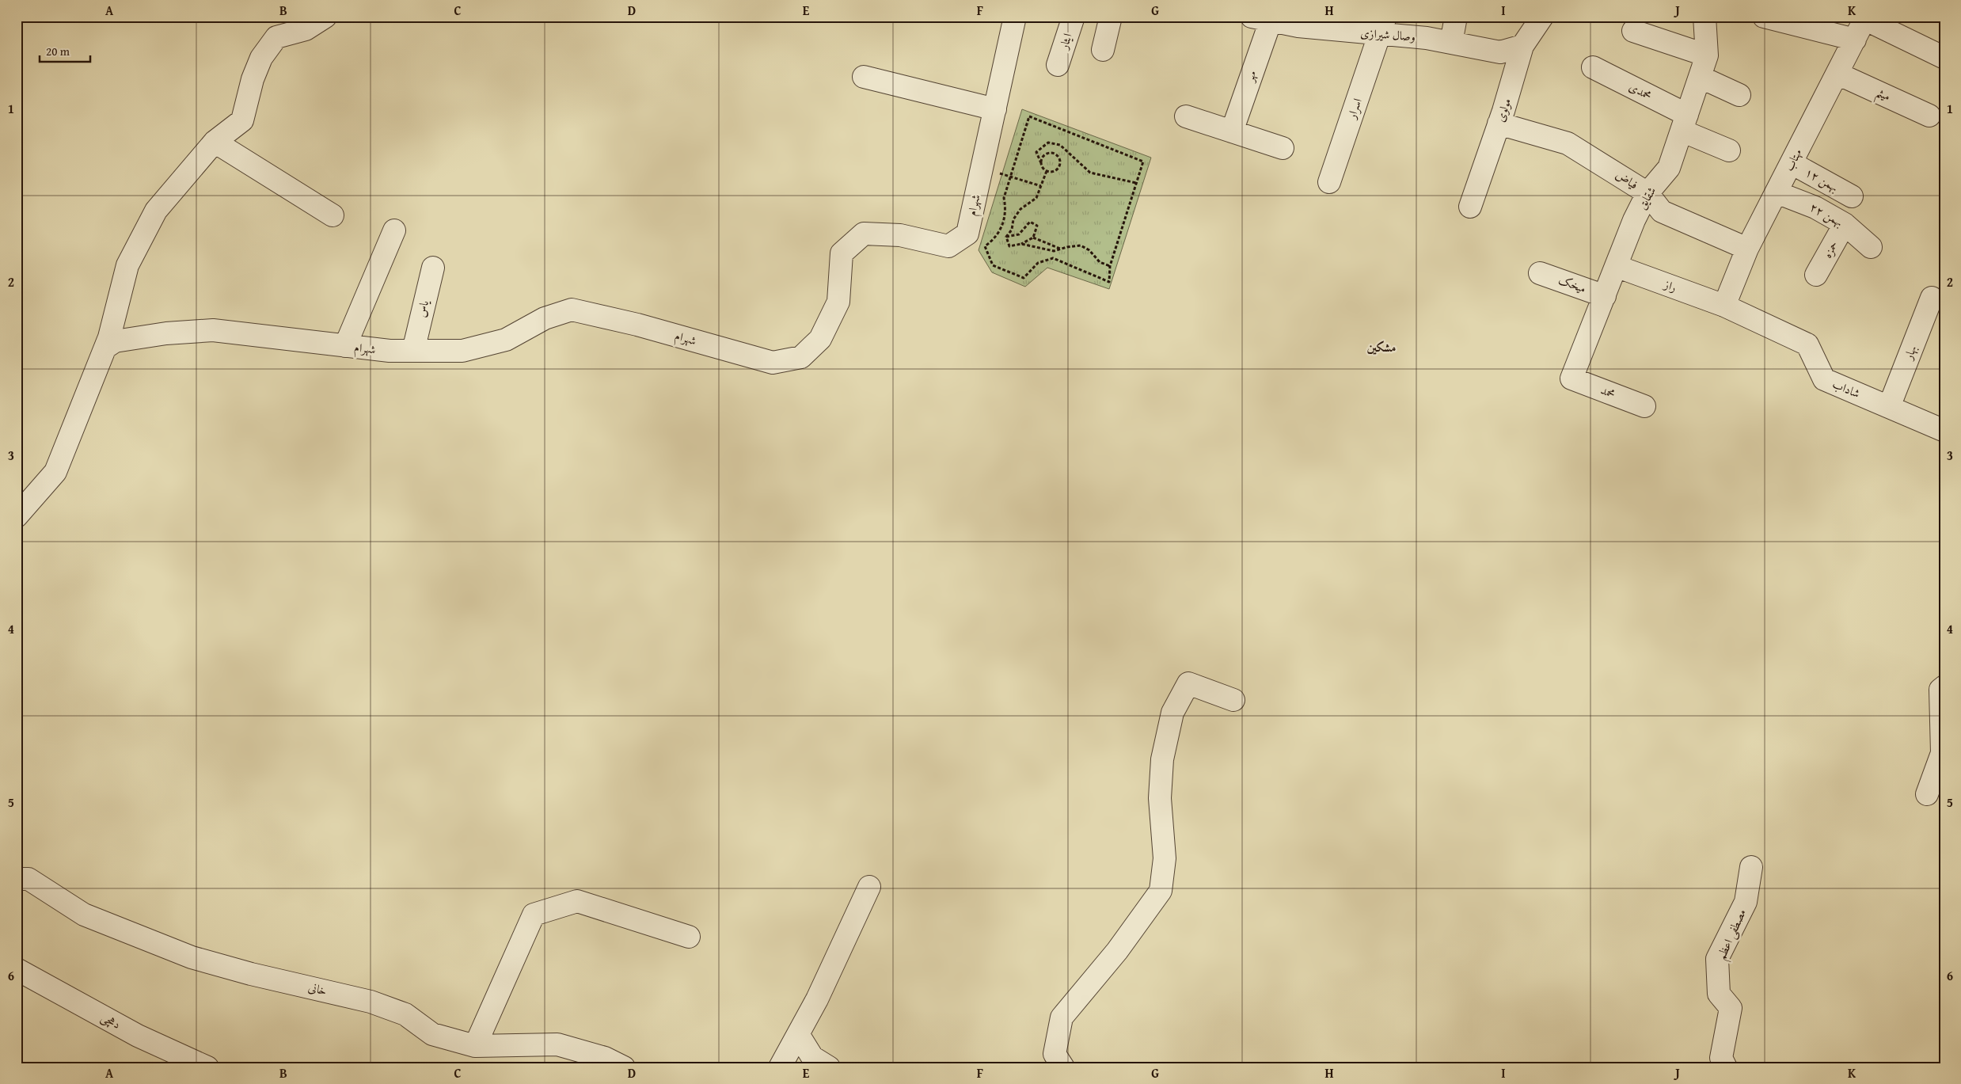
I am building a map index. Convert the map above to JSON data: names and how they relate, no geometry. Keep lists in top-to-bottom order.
{
  "streets": {
    "street": [
      "وصال شیرازی",
      "ایثار",
      "مهر",
      "محمدی",
      "میثم",
      "اسرار",
      "مولوی",
      "مهتاب",
      "فیاض",
      "۱۲ بهمن",
      "شقایق",
      "شهرام",
      "۲۲ بهمن",
      "حمزه",
      "میخک",
      "راز",
      "یاس",
      "بهار",
      "شاداب",
      "محمد",
      "مصطفی اعظم",
      "خانی",
      "دهچی"
    ]
  },
  "crossings": [
    ["وصال شیرازی", "مهر"],
    ["وصال شیرازی", "اسرار"],
    ["وصال شیرازی", "مولوی"],
    ["محمدی", "شقایق"],
    ["میثم", "مهتاب"],
    ["مولوی", "فیاض"],
    ["مهتاب", "فیاض"],
    ["مهتاب", "۱۲ بهمن"],
    ["مهتاب", "۲۲ بهمن"],
    ["مهتاب", "راز"],
    ["مهتاب", "شاداب"],
    ["فیاض", "شقایق"],
    ["شقایق", "میخک"],
    ["شقایق", "راز"],
    ["شقایق", "محمد"],
    ["شهرام", "یاس"],
    ["۲۲ بهمن", "حمزه"],
    ["راز", "شاداب"],
    ["بهار", "شاداب"]
  ],
  "districts": ["مشکین"],
  "scale_bar": "20 m",
  "grid": {
    "columns": [
      "A",
      "B",
      "C",
      "D",
      "E",
      "F",
      "G",
      "H",
      "I",
      "J",
      "K"
    ],
    "rows": [
      "1",
      "2",
      "3",
      "4",
      "5",
      "6"
    ]
  }
}
